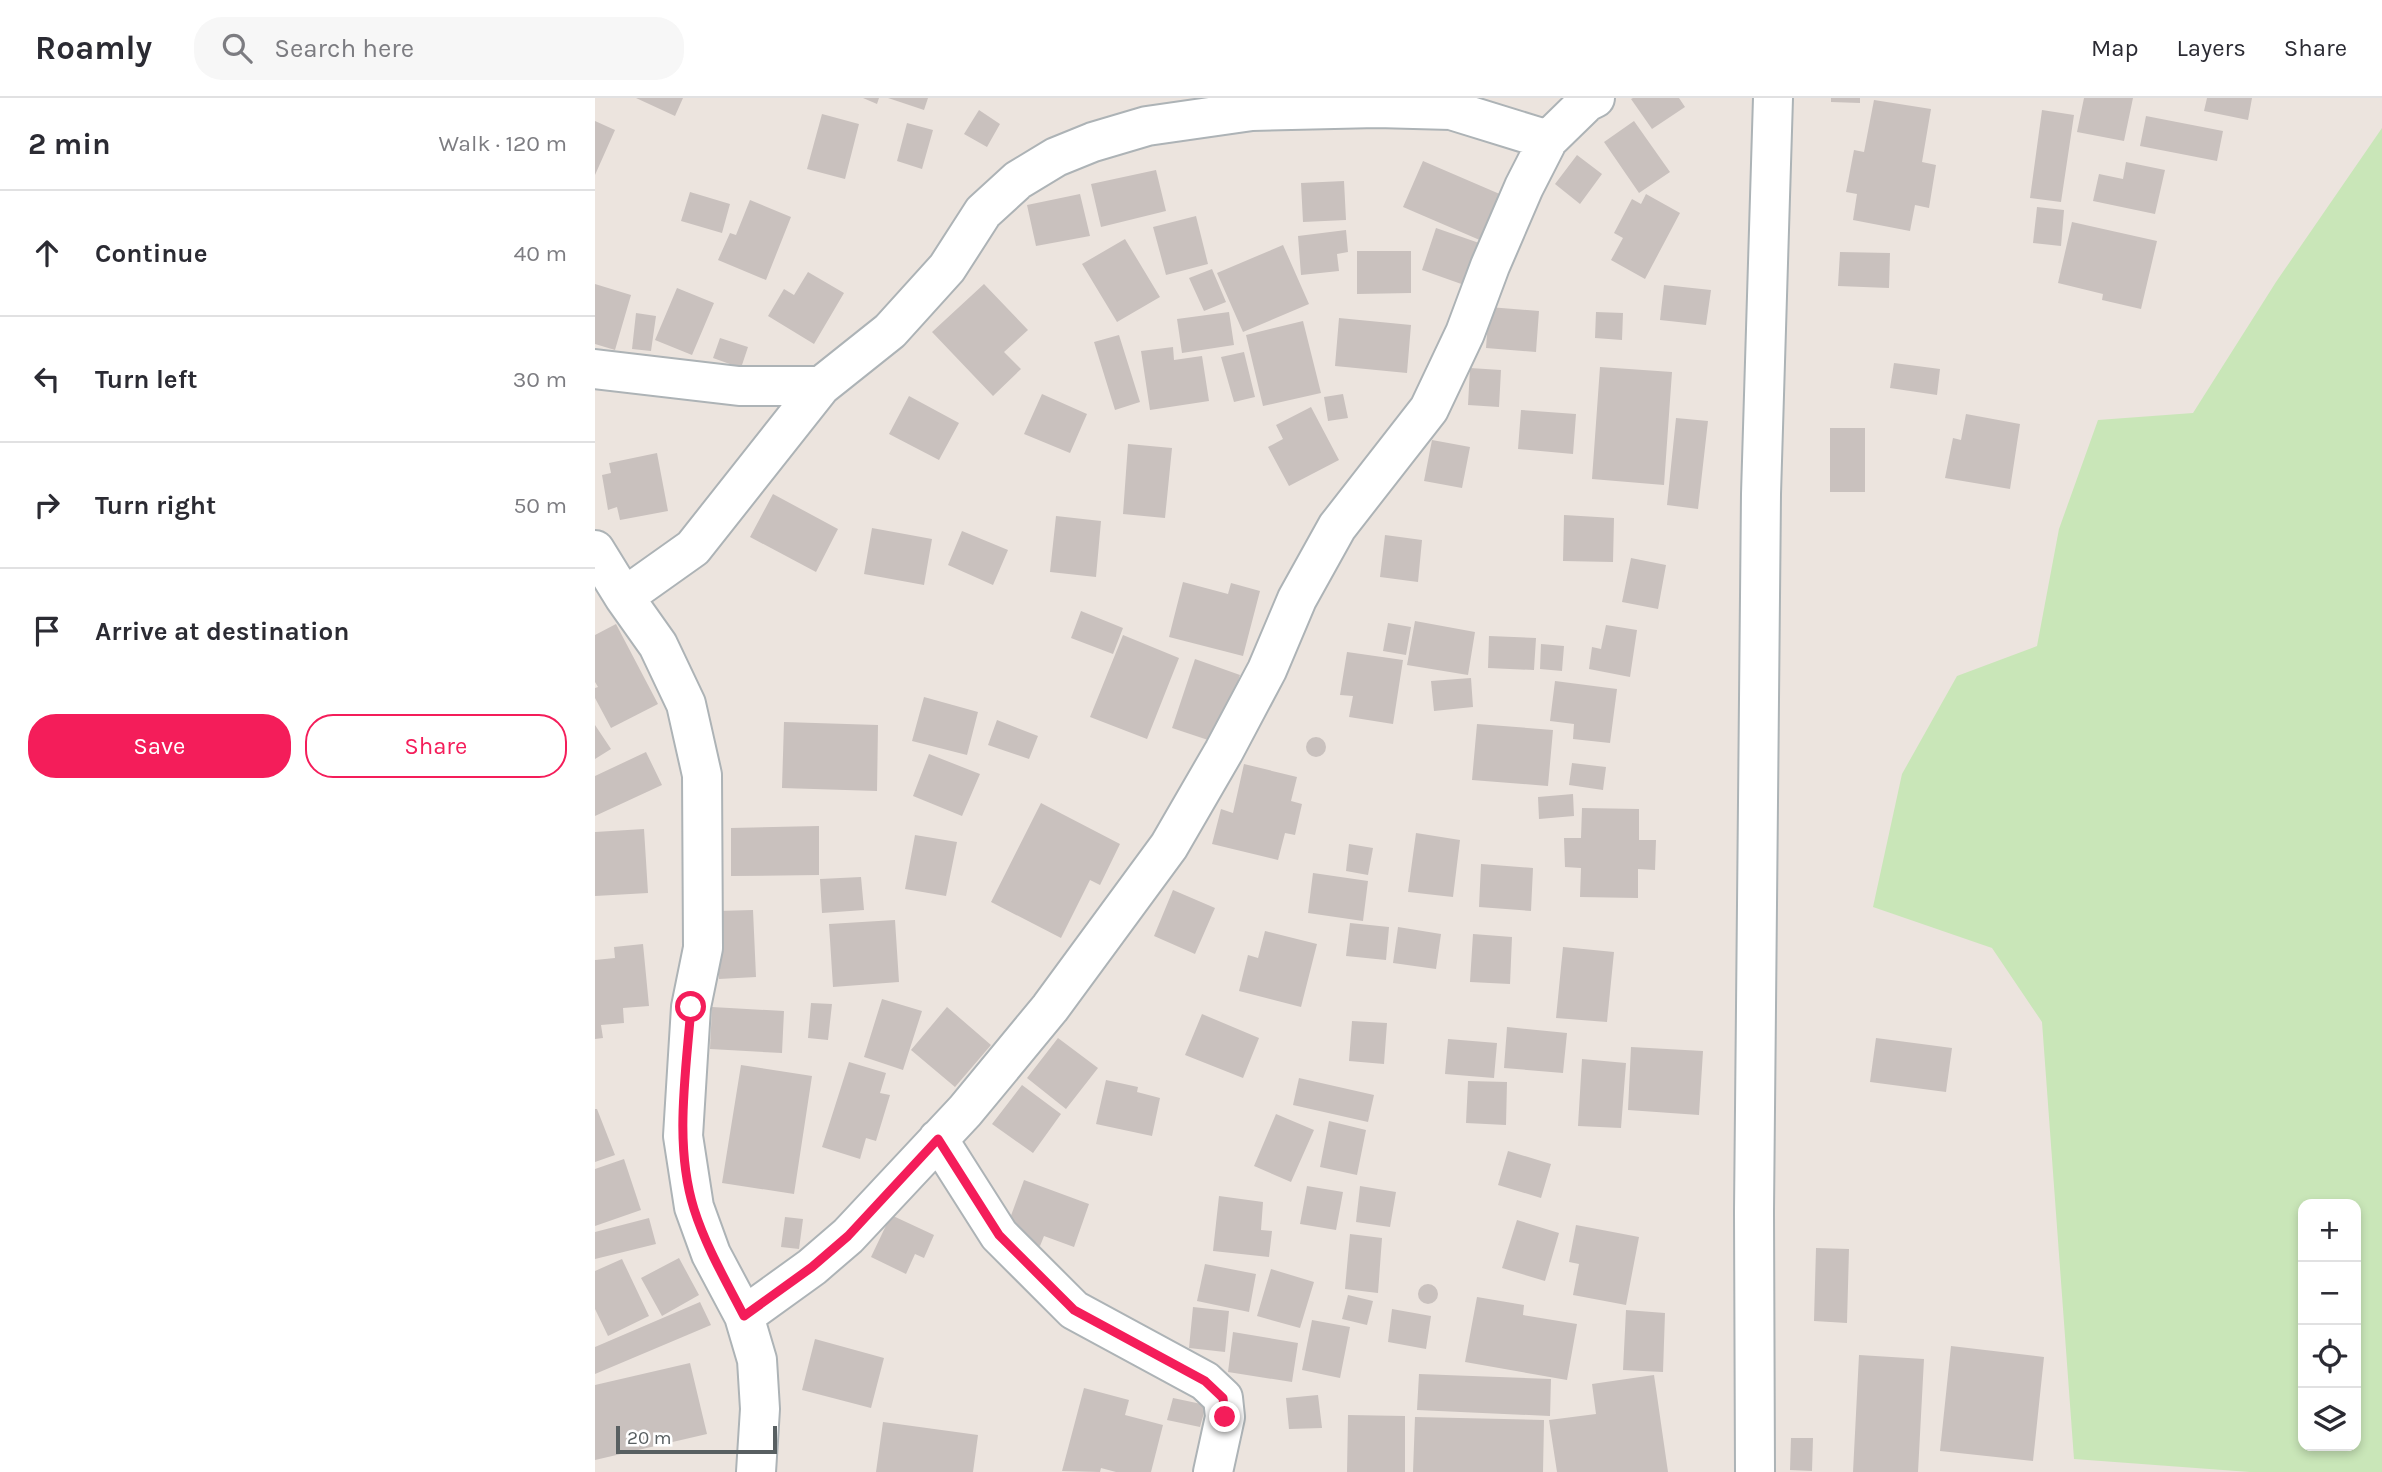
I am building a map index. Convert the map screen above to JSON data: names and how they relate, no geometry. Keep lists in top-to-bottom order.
{
  "scale_bar": "20 m",
  "page": {
    "header": "Roamly",
    "search": "Search here",
    "nav": ["Map", "Layers", "Share"],
    "heading": ["2 min", "Walk · 120 m"],
    "list": [
      ["Continue", "40 m"],
      ["Turn left", "30 m"],
      ["Turn right", "50 m"],
      "Arrive at destination"
    ],
    "buttons": ["Save", "Share"],
    "map_buttons": ["+", "−"],
    "scale": "20 m"
  }
}
